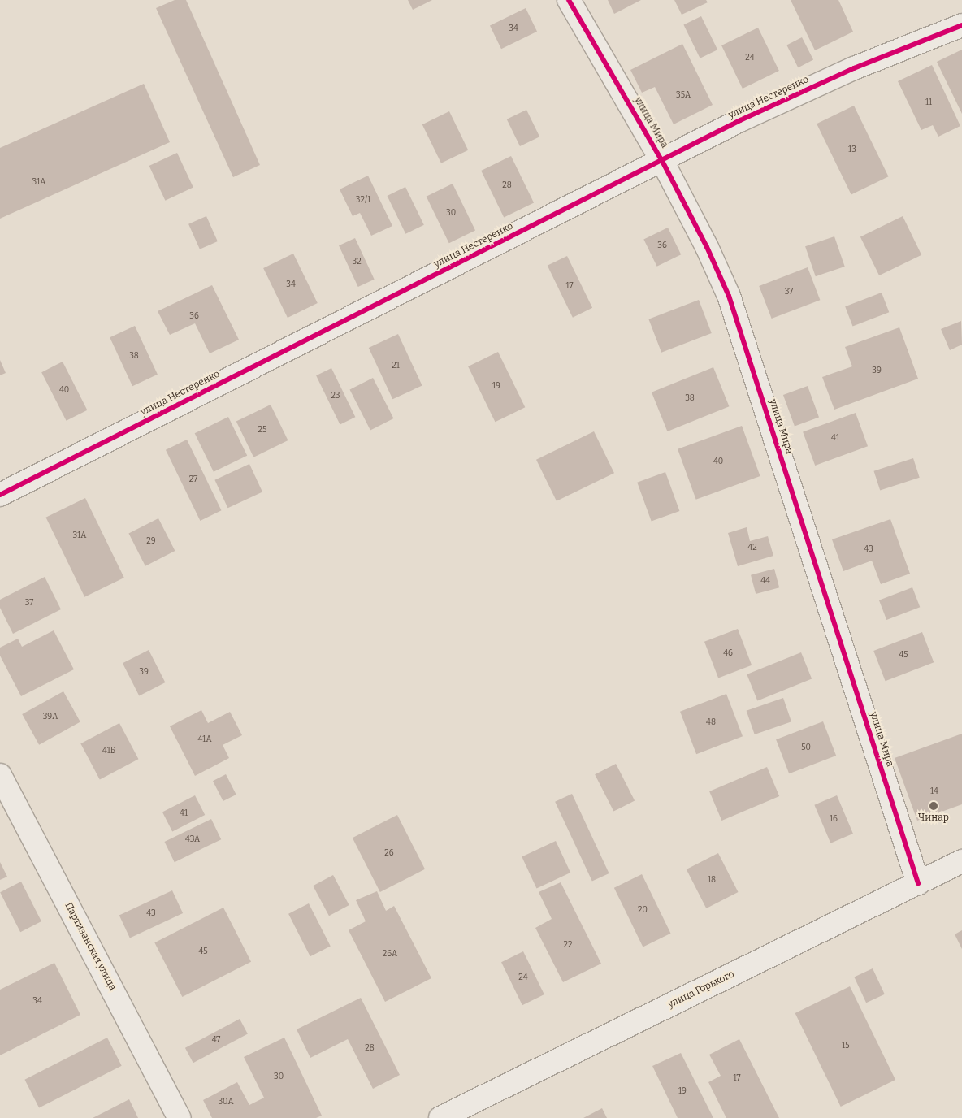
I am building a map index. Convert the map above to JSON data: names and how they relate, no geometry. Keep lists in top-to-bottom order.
{
  "streets": {
    "street": [
      "улица Нестеренко",
      "улица Мира",
      "Партизанская улица",
      "улица Горького"
    ]
  },
  "crossings": [
    ["улица Нестеренко", "улица Мира"],
    ["улица Мира", "улица Горького"]
  ],
  "places": ["Чинар"],
  "house_numbers": [
    "34",
    "24",
    "35А",
    "11",
    "13",
    "31А",
    "28",
    "32/1",
    "30",
    "36",
    "32",
    "34",
    "17",
    "37",
    "36",
    "38",
    "21",
    "39",
    "19",
    "40",
    "23",
    "38",
    "25",
    "41",
    "40",
    "27",
    "31А",
    "29",
    "42",
    "43",
    "44",
    "37",
    "46",
    "45",
    "39",
    "39А",
    "48",
    "41А",
    "50",
    "41Б",
    "14",
    "41",
    "16",
    "43А",
    "26",
    "18",
    "20",
    "43",
    "22",
    "45",
    "26А",
    "24",
    "34",
    "47",
    "15",
    "28",
    "30",
    "17",
    "19",
    "30А"
  ]
}
